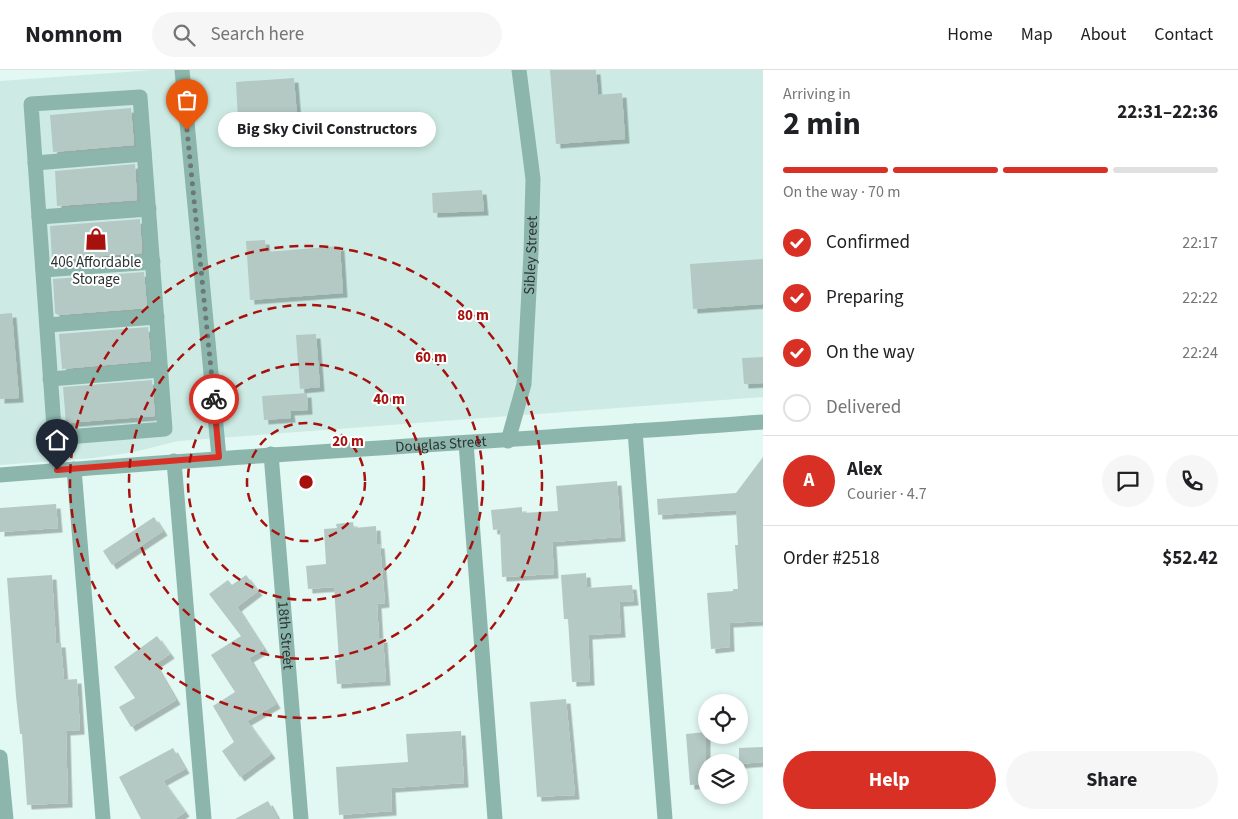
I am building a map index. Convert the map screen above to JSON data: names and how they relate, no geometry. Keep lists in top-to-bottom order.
{
  "streets": {
    "street": ["Sibley Street", "Douglas Street", "18th Street"]
  },
  "crossings": [
    ["Sibley Street", "Douglas Street"],
    ["Douglas Street", "18th Street"]
  ],
  "places": {
    "other": ["Big Sky Civil Constructors"],
    "shop": ["406 Affordable Storage"]
  },
  "page": {
    "header": "Nomnom",
    "search": "Search here",
    "nav": [
      "Home",
      "Map",
      "About",
      "Contact"
    ],
    "heading": ["2 min", "Arriving in", "22:31–22:36"],
    "panel": [
      "Alex",
      "Courier · 4.7",
      "Order #2518",
      "$52.42"
    ],
    "bubble": "Big Sky Civil Constructors",
    "bar": "On the way · 70 m",
    "list": [
      ["Confirmed", "22:17"],
      ["Preparing", "22:22"],
      ["On the way", "22:24"],
      "Delivered"
    ],
    "round": "A",
    "buttons": ["Help", "Share"]
  },
  "rings": [
    "80 m",
    "60 m",
    "40 m",
    "20 m"
  ]
}
